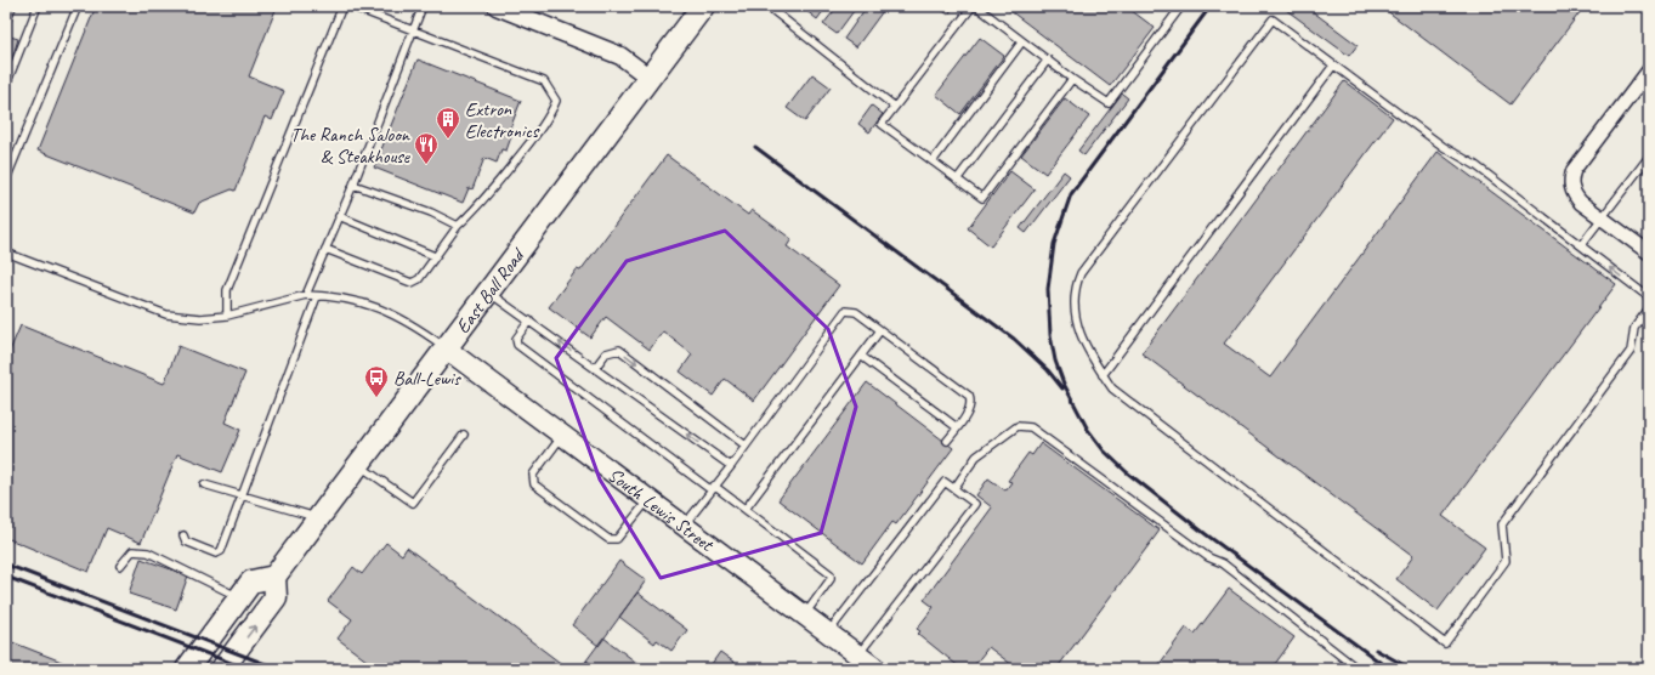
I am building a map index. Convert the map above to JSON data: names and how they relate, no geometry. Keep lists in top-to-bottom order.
{
  "streets": {
    "main road": ["East Ball Road", "South Lewis Street"]
  },
  "crossings": [
    ["East Ball Road", "South Lewis Street"]
  ],
  "places": {
    "building": ["Extron Electronics"],
    "restaurant": ["The Ranch Saloon & Steakhouse"],
    "bus stop": ["Ball-Lewis"]
  }
}
